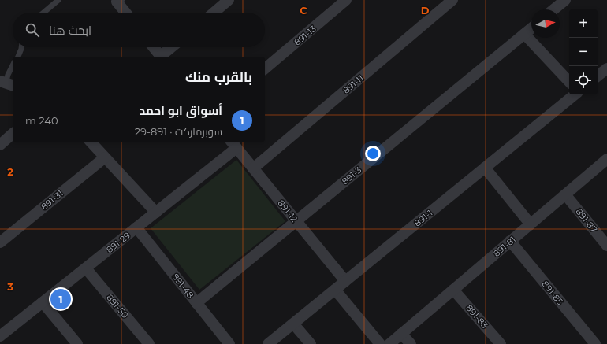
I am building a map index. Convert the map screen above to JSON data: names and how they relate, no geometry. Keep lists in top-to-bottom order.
{
  "streets": {
    "street": [
      "891-13",
      "891-11",
      "891-3",
      "891-31",
      "891-12",
      "891-1",
      "891-87",
      "891-29",
      "891-81",
      "891-48",
      "891-85",
      "891-50",
      "891-83"
    ]
  },
  "crossings": [
    ["891-11", "891-12"],
    ["891-3", "891-12"],
    ["891-3", "891-48"],
    ["891-12", "891-1"],
    ["891-12", "891-29"],
    ["891-87", "891-81"],
    ["891-29", "891-48"],
    ["891-29", "891-50"],
    ["891-81", "891-85"],
    ["891-81", "891-83"]
  ],
  "north": "right",
  "page": {
    "map_buttons": ["+", "−"],
    "search": "ابحث هنا",
    "heading": "بالقرب منك",
    "list": [
      {
        "mark": "1",
        "name": "أسواق ابو احمد",
        "note": "سوبرماركت · 891-29",
        "value": "240 m"
      }
    ],
    "pins": "1"
  },
  "grid": {
    "columns": ["C", "D"],
    "rows": ["2", "3"]
  }
}
